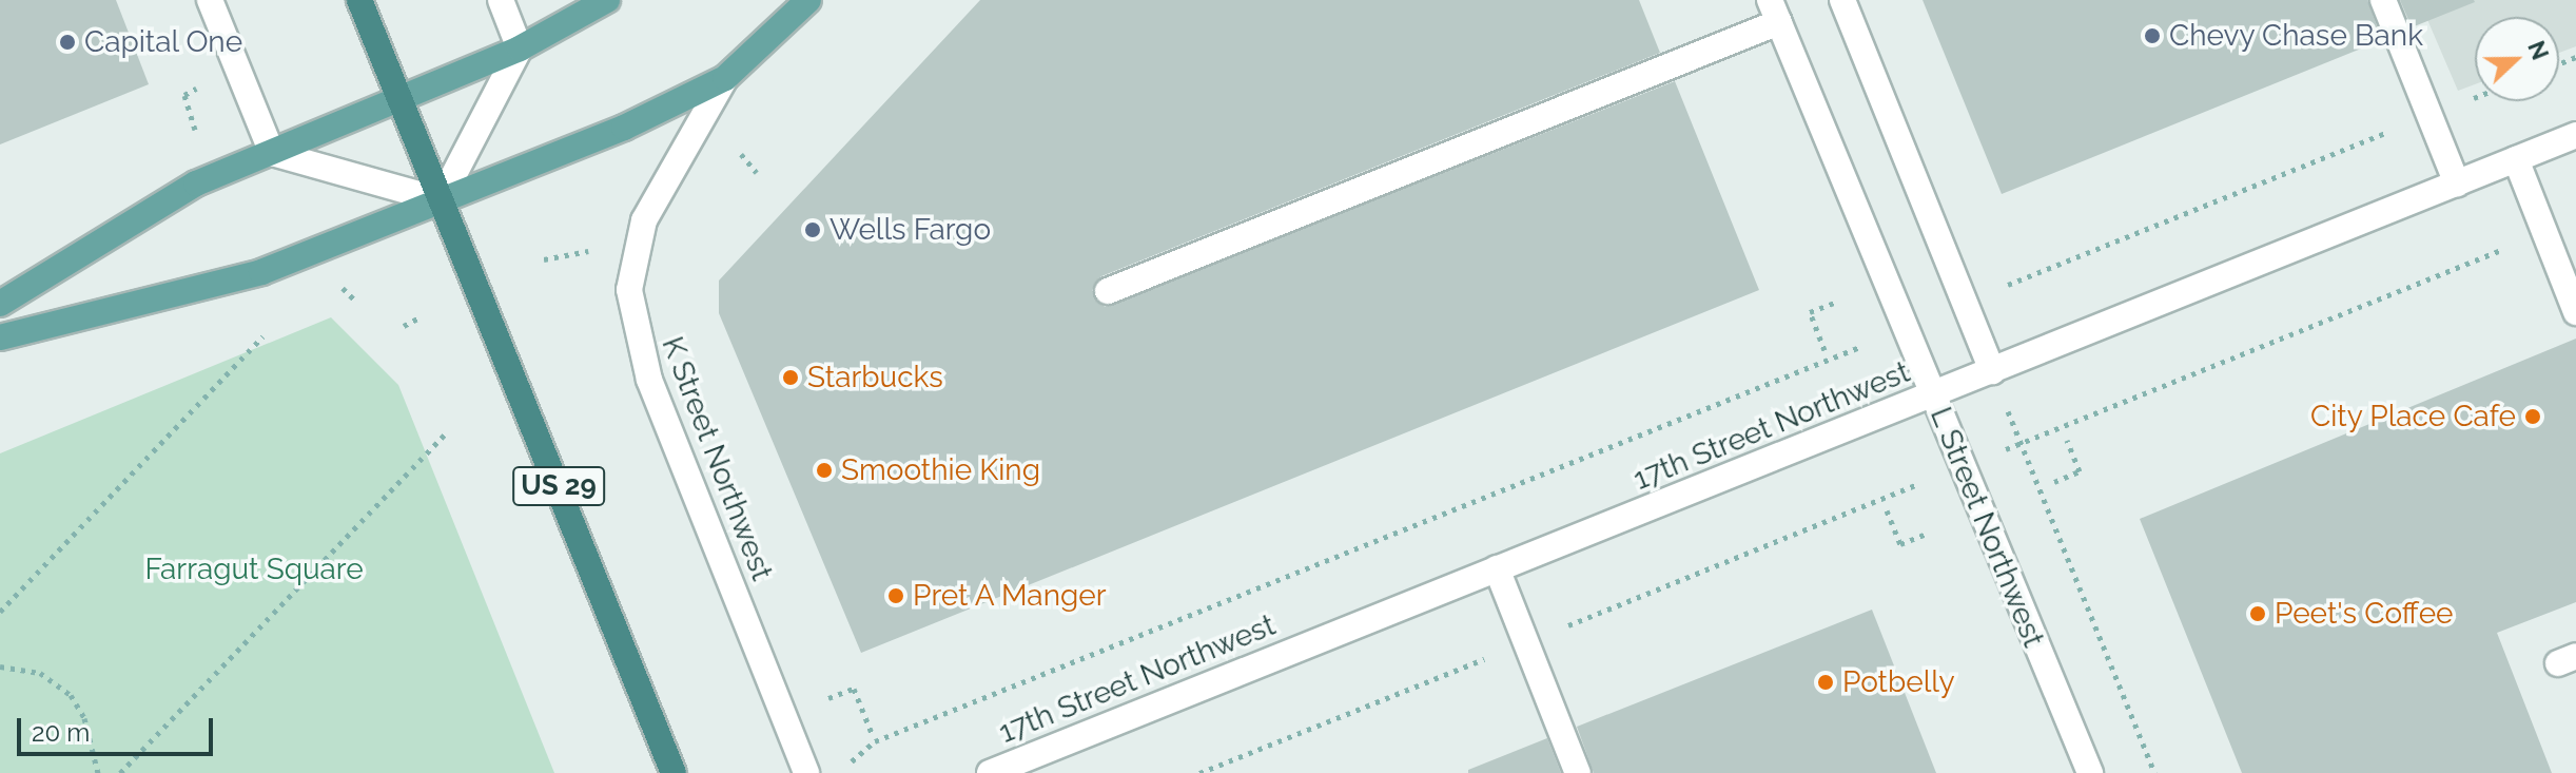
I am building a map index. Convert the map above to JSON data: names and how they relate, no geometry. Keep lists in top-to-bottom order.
{
  "streets": {
    "highway": ["US 29"],
    "main road": ["17th Street Northwest", "K Street Northwest", "L Street Northwest"]
  },
  "crossings": [
    ["17th Street Northwest", "L Street Northwest"]
  ],
  "parks": ["Farragut Square"],
  "places": [
    "Chevy Chase Bank",
    "Capital One",
    "Wells Fargo",
    "Starbucks",
    "City Place Cafe",
    "Smoothie King",
    "Pret A Manger",
    "Peet's Coffee",
    "Potbelly"
  ],
  "scale_bar": "20 m",
  "north": "right"
}
